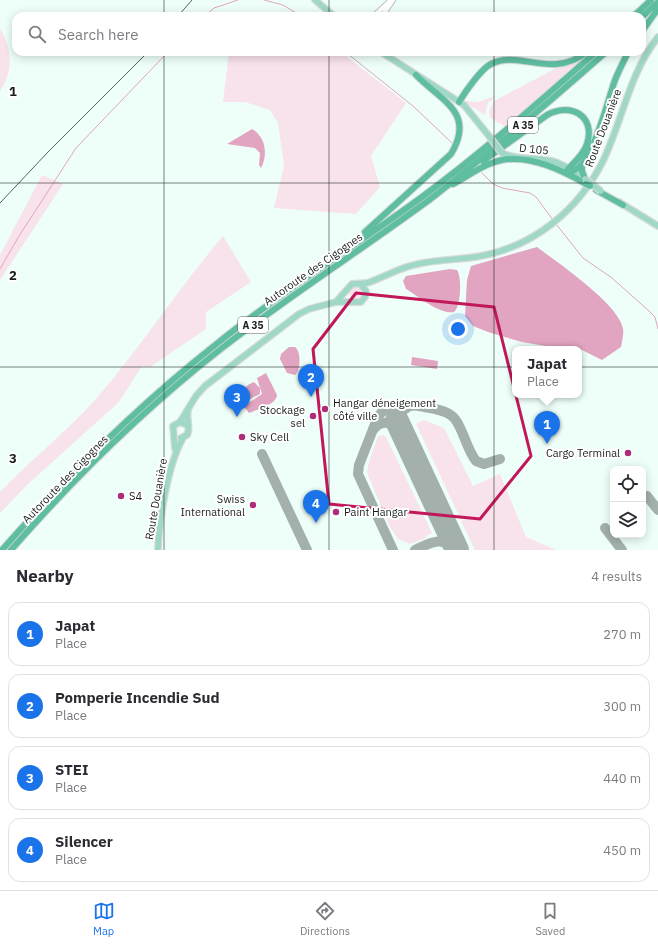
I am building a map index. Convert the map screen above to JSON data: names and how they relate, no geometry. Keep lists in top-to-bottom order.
{
  "streets": {
    "highway": ["A 35", "Autoroute des Cigognes"],
    "main road": ["Route Douanière", "D 105"]
  },
  "places": [
    "Hangar déneigement côté ville",
    "Stockage sel",
    "Sky Cell",
    "Cargo Terminal",
    "S4",
    "Swiss International",
    "Paint Hangar"
  ],
  "page": {
    "search": "Search here",
    "popup": ["Japat", "Place"],
    "pins": [
      "2",
      "3",
      "1",
      "4"
    ],
    "heading": ["Nearby", "4 results"],
    "list": [
      {
        "mark": "1",
        "name": "Japat",
        "note": "Place",
        "value": "270 m"
      },
      {
        "mark": "2",
        "name": "Pomperie Incendie Sud",
        "note": "Place",
        "value": "300 m"
      },
      {
        "mark": "3",
        "name": "STEI",
        "note": "Place",
        "value": "440 m"
      },
      {
        "mark": "4",
        "name": "Silencer",
        "note": "Place",
        "value": "450 m"
      }
    ],
    "nav": ["Map", "Directions", "Saved"]
  },
  "grid": {
    "rows": ["1", "2", "3"]
  }
}
